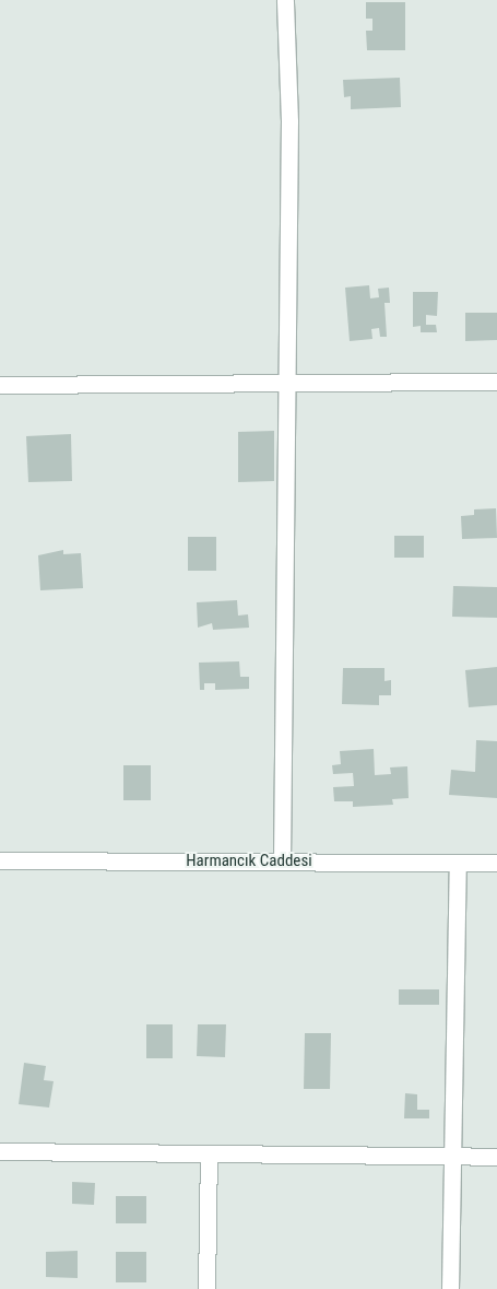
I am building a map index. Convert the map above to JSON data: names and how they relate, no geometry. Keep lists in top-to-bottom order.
{
  "streets": {
    "street": ["Harmancık Caddesi"]
  }
}
